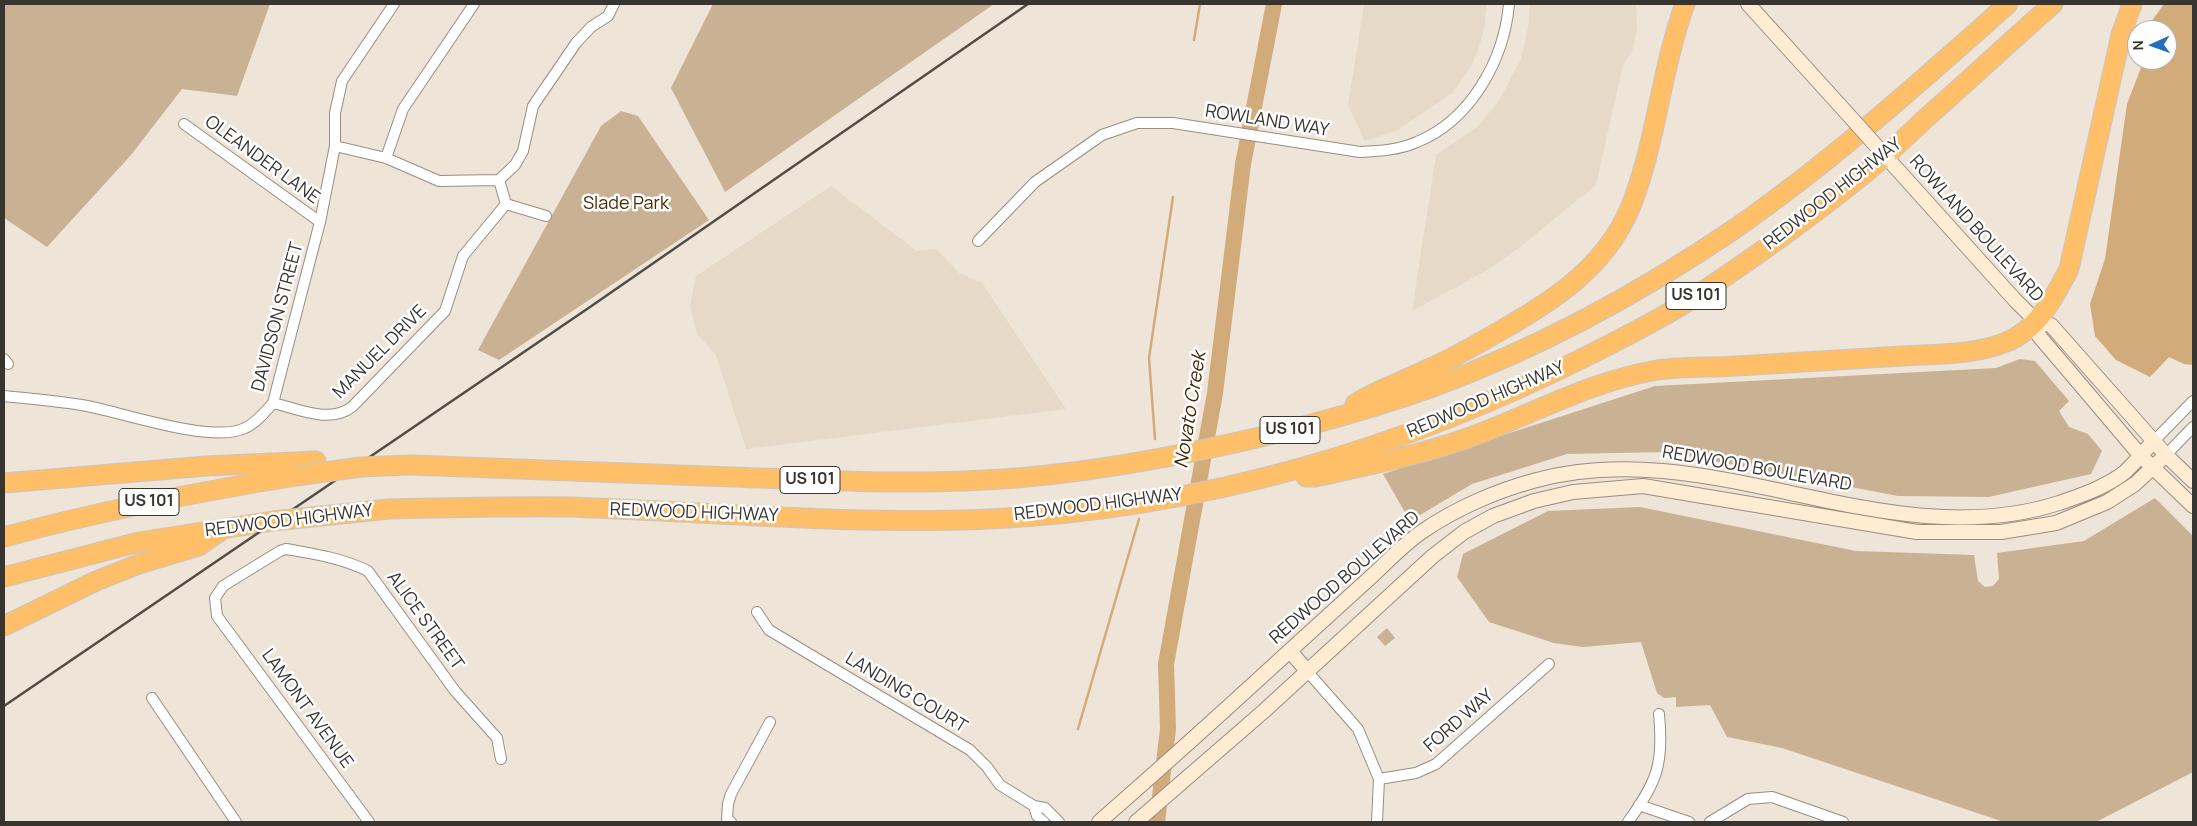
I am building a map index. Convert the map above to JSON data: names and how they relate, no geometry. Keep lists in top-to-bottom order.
{
  "streets": {
    "highway": ["REDWOOD HIGHWAY", "US 101"],
    "main road": ["ROWLAND BOULEVARD", "REDWOOD BOULEVARD"],
    "street": [
      "ROWLAND WAY",
      "OLEANDER LANE",
      "DAVIDSON STREET",
      "MANUEL DRIVE",
      "ALICE STREET",
      "LANDING COURT",
      "LAMONT AVENUE",
      "FORD WAY"
    ]
  },
  "crossings": [
    ["OLEANDER LANE", "DAVIDSON STREET"],
    ["ROWLAND BOULEVARD", "REDWOOD BOULEVARD"],
    ["DAVIDSON STREET", "MANUEL DRIVE"],
    ["ALICE STREET", "LAMONT AVENUE"]
  ],
  "water": ["Novato Creek"],
  "parks": ["Slade Park"],
  "north": "left"
}
